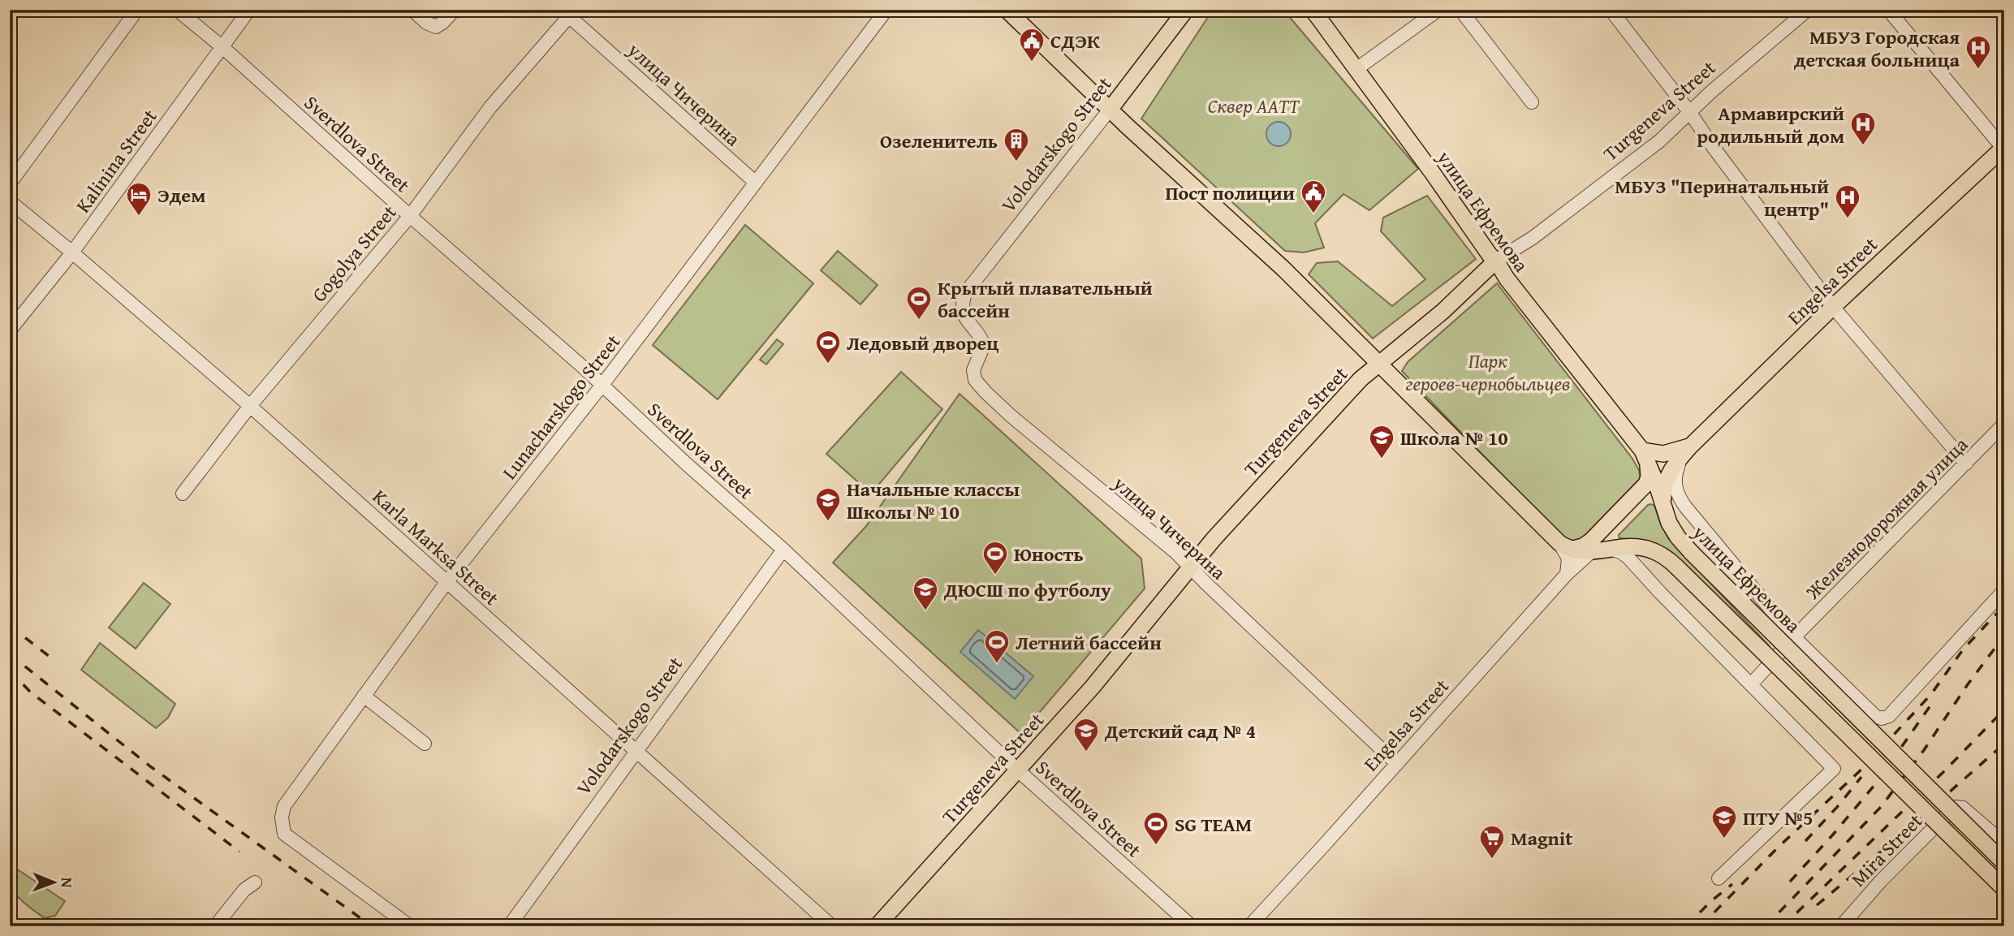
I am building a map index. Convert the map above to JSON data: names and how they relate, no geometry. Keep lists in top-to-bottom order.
{
  "streets": {
    "main road": [
      "Turgeneva Street",
      "Volodarskogo Street",
      "улица Ефремова",
      "Engelsa Street"
    ],
    "street": [
      "улица Чичерина",
      "Sverdlova Street",
      "Kalinina Street",
      "Gogolya Street",
      "Lunacharskogo Street",
      "Железнодорожная улица",
      "Karla Marksa Street",
      "Mira Street"
    ]
  },
  "crossings": [
    ["улица Чичерина", "Turgeneva Street"],
    ["улица Чичерина", "Volodarskogo Street"],
    ["улица Чичерина", "Gogolya Street"],
    ["улица Чичерина", "Engelsa Street"],
    ["улица Чичерина", "Lunacharskogo Street"],
    ["Turgeneva Street", "Sverdlova Street"],
    ["Turgeneva Street", "улица Ефремова"],
    ["Sverdlova Street", "Volodarskogo Street"],
    ["Sverdlova Street", "Kalinina Street"],
    ["Sverdlova Street", "Gogolya Street"],
    ["Sverdlova Street", "Lunacharskogo Street"],
    ["Volodarskogo Street", "Karla Marksa Street"],
    ["Kalinina Street", "Karla Marksa Street"],
    ["улица Ефремова", "Engelsa Street"],
    ["улица Ефремова", "Железнодорожная улица"],
    ["Gogolya Street", "Karla Marksa Street"],
    ["Lunacharskogo Street", "Karla Marksa Street"]
  ],
  "parks": ["Сквер ААТТ", "Парк героев-чернобыльцев"],
  "places": {
    "public building": ["СДЭК", "Пост полиции"],
    "hospital": ["МБУЗ Городская детская больница", "Армавирский родильный дом", "МБУЗ \"Перинатальный центр\""],
    "building": ["Озеленитель"],
    "hotel": ["Эдем"],
    "sports": [
      "Крытый плавательный бассейн",
      "Ледовый дворец",
      "Юность",
      "Летний бассейн",
      "SG TEAM"
    ],
    "school or university": [
      "Школа № 10",
      "Начальные классы Школы № 10",
      "ДЮСШ по футболу",
      "Детский сад № 4",
      "ПТУ №5"
    ],
    "supermarket": ["Magnit"]
  },
  "north": "right"
}
